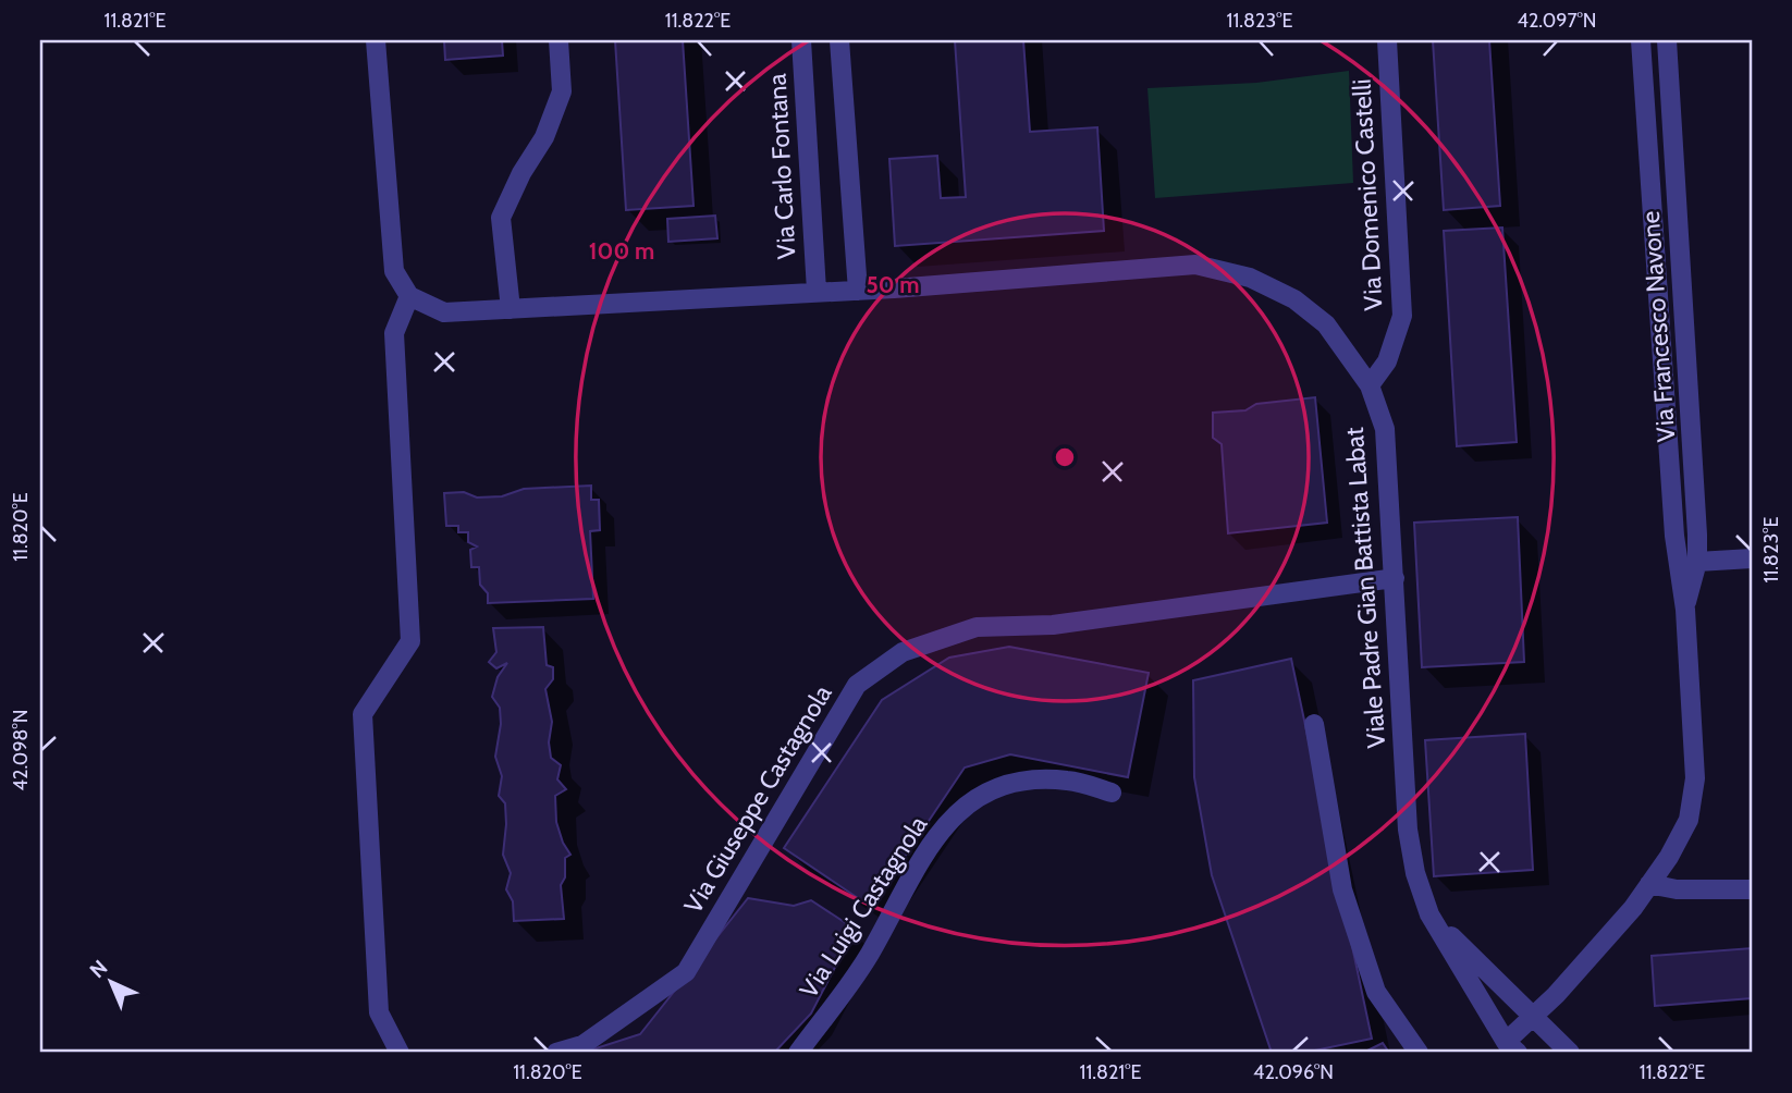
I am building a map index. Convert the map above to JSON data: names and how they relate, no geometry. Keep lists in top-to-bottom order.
{
  "streets": {
    "street": [
      "Via Carlo Fontana",
      "Via Domenico Castelli",
      "Via Francesco Navone",
      "Viale Padre Gian Battista Labat",
      "Via Giuseppe Castagnola",
      "Via Luigi Castagnola"
    ]
  },
  "crossings": [
    ["Via Carlo Fontana", "Viale Padre Gian Battista Labat"],
    ["Via Domenico Castelli", "Viale Padre Gian Battista Labat"],
    ["Via Francesco Navone", "Viale Padre Gian Battista Labat"],
    ["Viale Padre Gian Battista Labat", "Via Giuseppe Castagnola"]
  ],
  "north": "top left",
  "coordinates": [
    "11.821°E",
    "11.822°E",
    "11.823°E",
    "42.097°N",
    "11.820°E",
    "42.098°N",
    "42.096°N"
  ],
  "rings": ["100 m", "50 m"]
}
